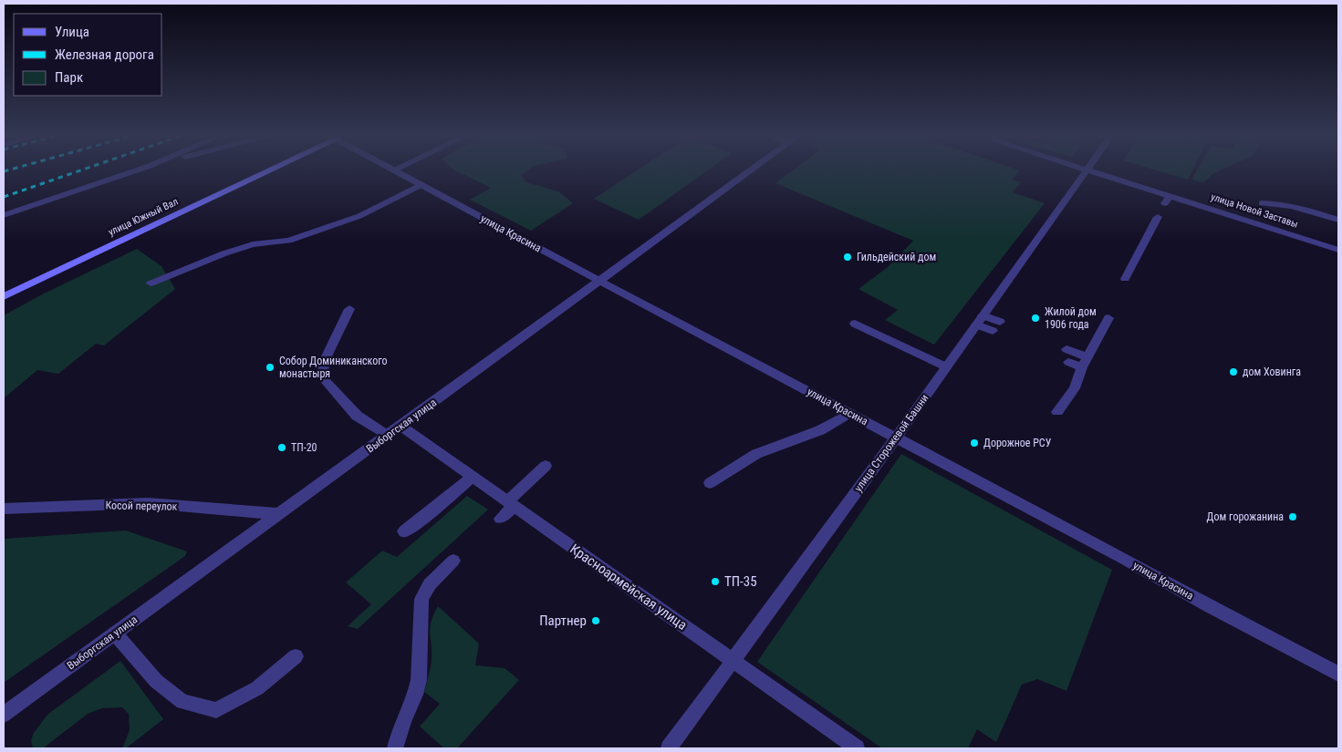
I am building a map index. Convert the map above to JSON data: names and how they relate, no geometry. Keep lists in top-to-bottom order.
{
  "streets": {
    "street": [
      "улица Новой Заставы",
      "улица Южный Вал",
      "улица Красина",
      "Выборгская улица",
      "улица Сторожевой Башни",
      "Косой переулок",
      "Красноармейская улица"
    ]
  },
  "crossings": [
    ["улица Красина", "Выборгская улица"],
    ["улица Красина", "улица Сторожевой Башни"],
    ["Выборгская улица", "Косой переулок"],
    ["Выборгская улица", "Красноармейская улица"],
    ["улица Сторожевой Башни", "Красноармейская улица"]
  ],
  "places": [
    "Гильдейский дом",
    "Жилой дом 1906 года",
    "Собор Доминиканского монастыря",
    "дом Ховинга",
    "Дорожное РСУ",
    "ТП-20",
    "Дом горожанина",
    "ТП-35",
    "Партнер"
  ],
  "legend": ["Улица", "Железная дорога", "Парк"]
}
